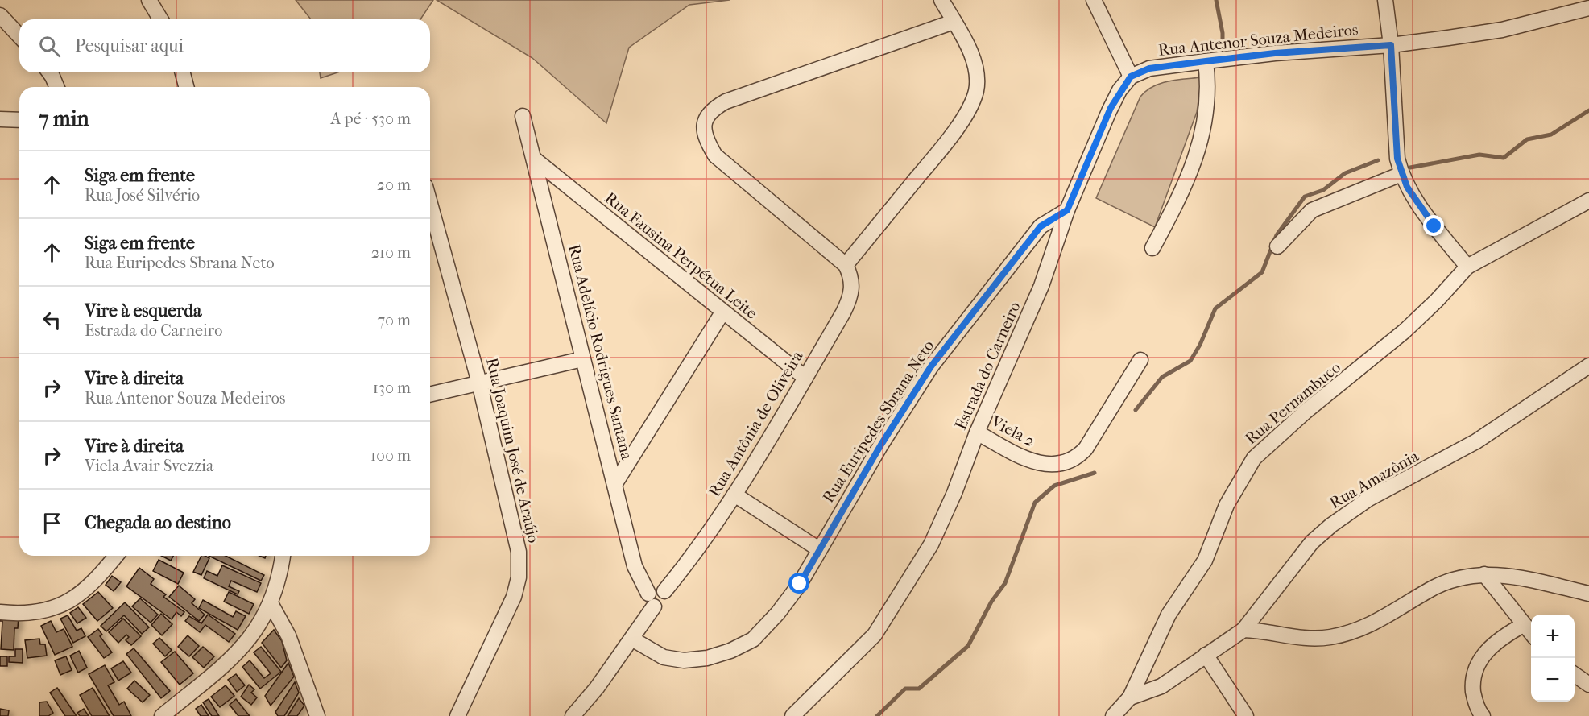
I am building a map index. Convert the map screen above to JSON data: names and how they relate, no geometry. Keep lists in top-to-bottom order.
{
  "streets": {
    "street": [
      "Rua Antenor Souza Medeiros",
      "Rua Fausina Perpétua Leite",
      "Rua Adelício Rodrigues Santana",
      "Estrada do Carneiro",
      "Rua Pernambuco",
      "Rua Euripedes Sbrana Neto",
      "Rua Antônia de Oliveira",
      "Viela 2",
      "Rua Joaquim José de Araújo",
      "Rua Amazônia"
    ]
  },
  "crossings": [
    ["Rua Antenor Souza Medeiros", "Estrada do Carneiro"],
    ["Rua Fausina Perpétua Leite", "Rua Adelício Rodrigues Santana"],
    ["Rua Fausina Perpétua Leite", "Rua Antônia de Oliveira"],
    ["Rua Adelício Rodrigues Santana", "Rua Antônia de Oliveira"],
    ["Estrada do Carneiro", "Rua Euripedes Sbrana Neto"],
    ["Estrada do Carneiro", "Viela 2"],
    ["Rua Pernambuco", "Rua Amazônia"]
  ],
  "page": {
    "search": "Pesquisar aqui",
    "heading": ["7 min", "A pé · 530 m"],
    "list": [
      ["Siga em frente", "Rua José Silvério", "20 m"],
      ["Siga em frente", "Rua Euripedes Sbrana Neto", "210 m"],
      ["Vire à esquerda", "Estrada do Carneiro", "70 m"],
      ["Vire à direita", "Rua Antenor Souza Medeiros", "130 m"],
      ["Vire à direita", "Viela Avair Svezzia", "100 m"],
      "Chegada ao destino"
    ],
    "map_buttons": ["+", "−"]
  }
}
